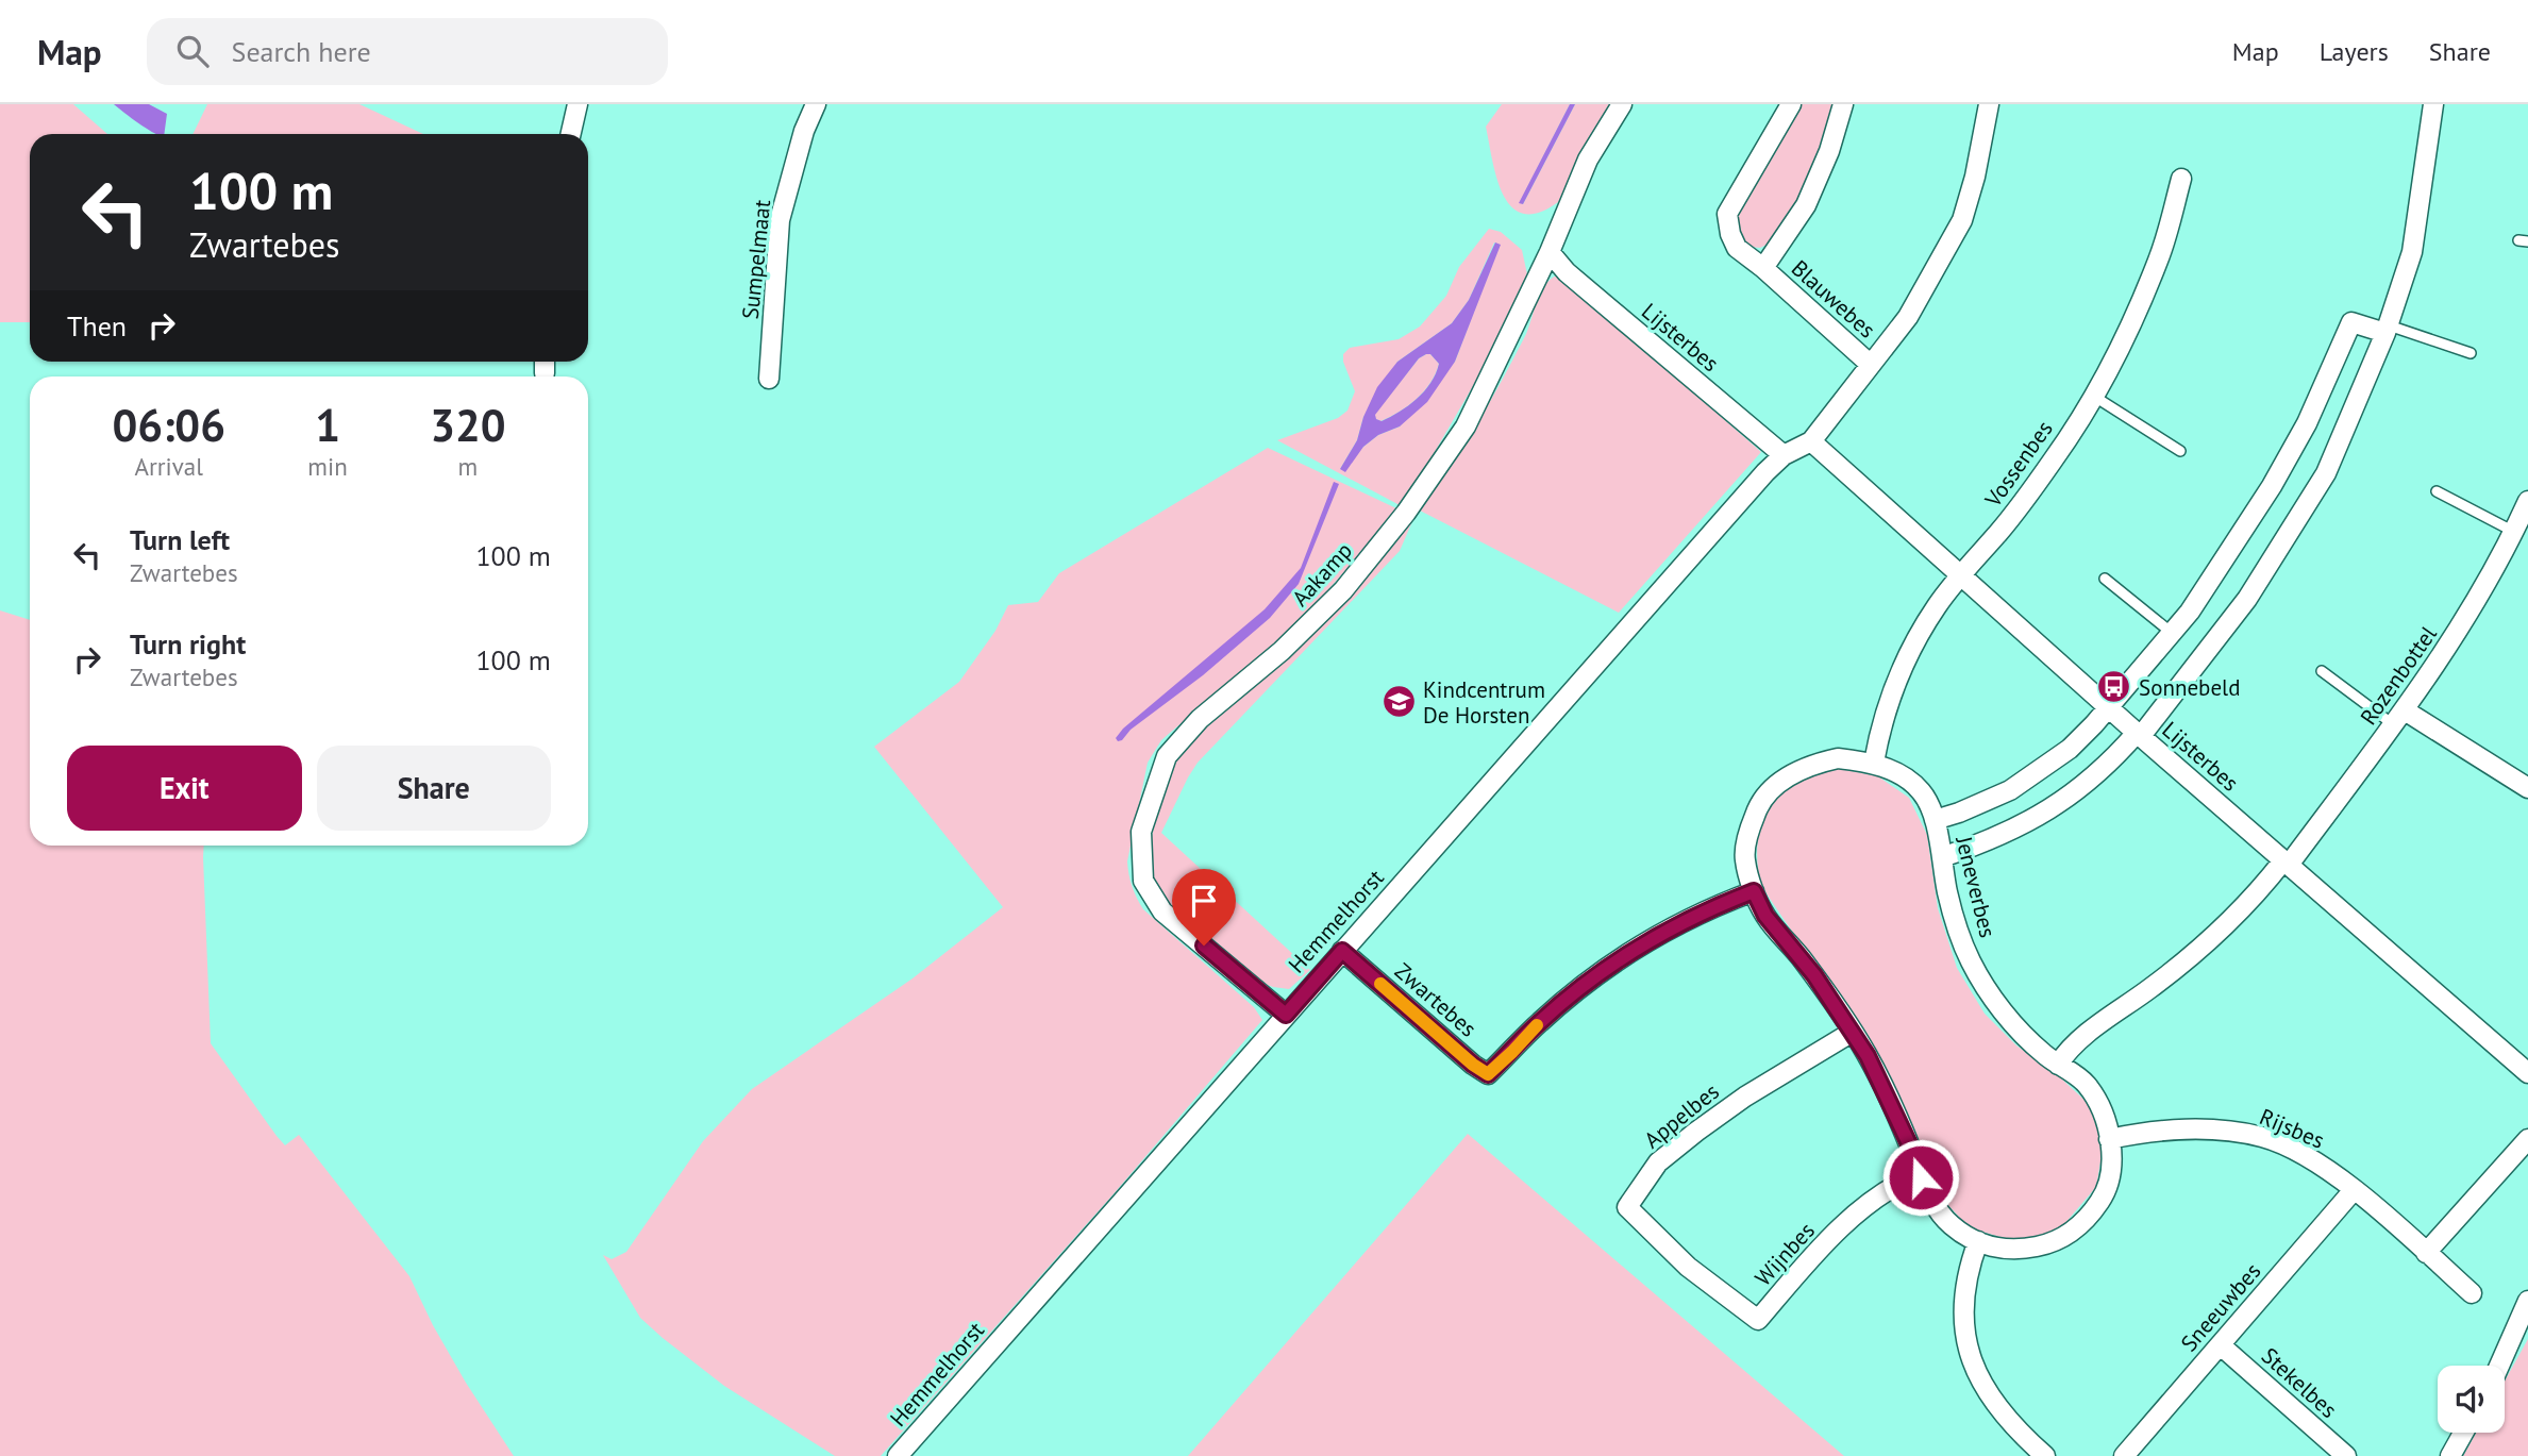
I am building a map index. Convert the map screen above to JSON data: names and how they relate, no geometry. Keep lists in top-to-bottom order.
{
  "streets": {
    "street": [
      "Sumpelmaat",
      "Blauwebes",
      "Lijsterbes",
      "Vossenbes",
      "Aakamp",
      "Rozenbottel",
      "Jeneverbes",
      "Hemmelhorst",
      "Zwartebes",
      "Appelbes",
      "Rijsbes",
      "Wijnbes",
      "Sneeuwbes",
      "Stekelbes"
    ]
  },
  "crossings": [
    ["Lijsterbes", "Vossenbes"],
    ["Lijsterbes", "Aakamp"],
    ["Lijsterbes", "Rozenbottel"],
    ["Lijsterbes", "Hemmelhorst"],
    ["Vossenbes", "Jeneverbes"],
    ["Aakamp", "Hemmelhorst"],
    ["Rozenbottel", "Jeneverbes"],
    ["Jeneverbes", "Zwartebes"],
    ["Jeneverbes", "Appelbes"],
    ["Jeneverbes", "Rijsbes"],
    ["Jeneverbes", "Wijnbes"],
    ["Hemmelhorst", "Zwartebes"],
    ["Appelbes", "Wijnbes"],
    ["Rijsbes", "Sneeuwbes"],
    ["Sneeuwbes", "Stekelbes"]
  ],
  "places": {
    "bus stop": ["Sonnebeld"],
    "school or university": ["Kindcentrum De Horsten"]
  },
  "page": {
    "header": "Map",
    "search": "Search here",
    "nav": ["Map", "Layers", "Share"],
    "turn": ["100 m", "Zwartebes"],
    "then": "Then",
    "eta": [
      "06:06",
      "Arrival",
      "1",
      "min",
      "320",
      "m"
    ],
    "list": [
      {
        "name": "Turn left",
        "note": "Zwartebes",
        "value": "100 m"
      },
      {
        "name": "Turn right",
        "note": "Zwartebes",
        "value": "100 m"
      }
    ],
    "buttons": ["Exit", "Share"]
  }
}
